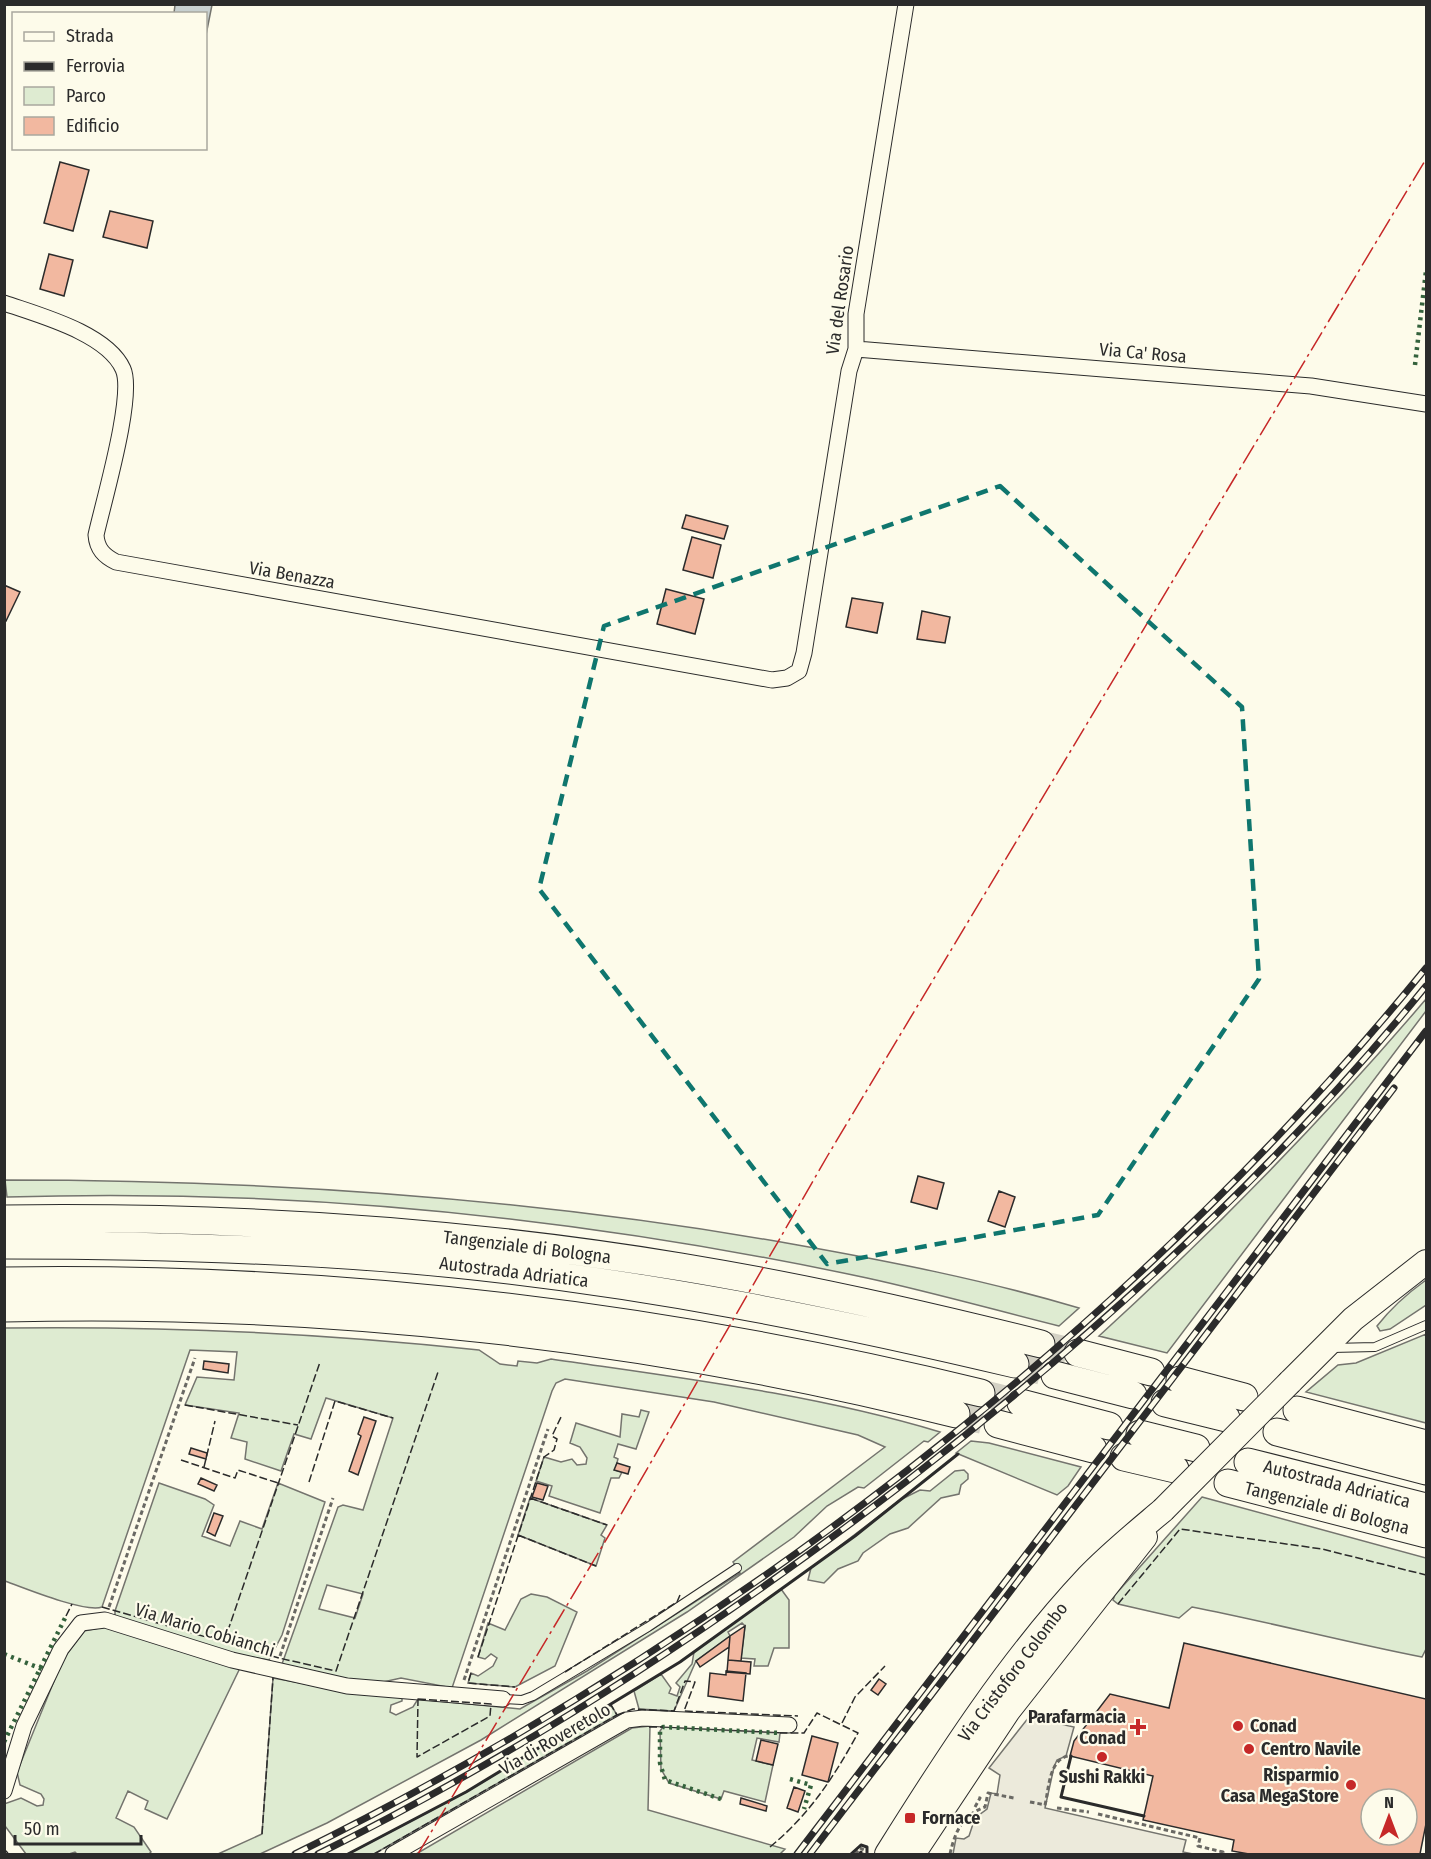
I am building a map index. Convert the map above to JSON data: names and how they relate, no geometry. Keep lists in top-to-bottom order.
{
  "streets": {
    "highway": ["Tangenziale di Bologna", "Autostrada Adriatica"],
    "main road": ["Via Cristoforo Colombo"],
    "street": [
      "Via del Rosario",
      "Via Ca' Rosa",
      "Via Benazza",
      "Via Mario Cobianchi",
      "Via di Roveretolo"
    ]
  },
  "crossings": [
    ["Via del Rosario", "Via Ca' Rosa"],
    ["Via del Rosario", "Via Benazza"]
  ],
  "places": {
    "other": [
      "Conad",
      "Centro Navile",
      "Sushi Rakki",
      "Risparmio Casa MegaStore"
    ],
    "health": ["Parafarmacia Conad"],
    "transit": ["Fornace"]
  },
  "legend": [
    "Strada",
    "Ferrovia",
    "Parco",
    "Edificio"
  ],
  "scale_bar": "50 m",
  "north": "top"
}
